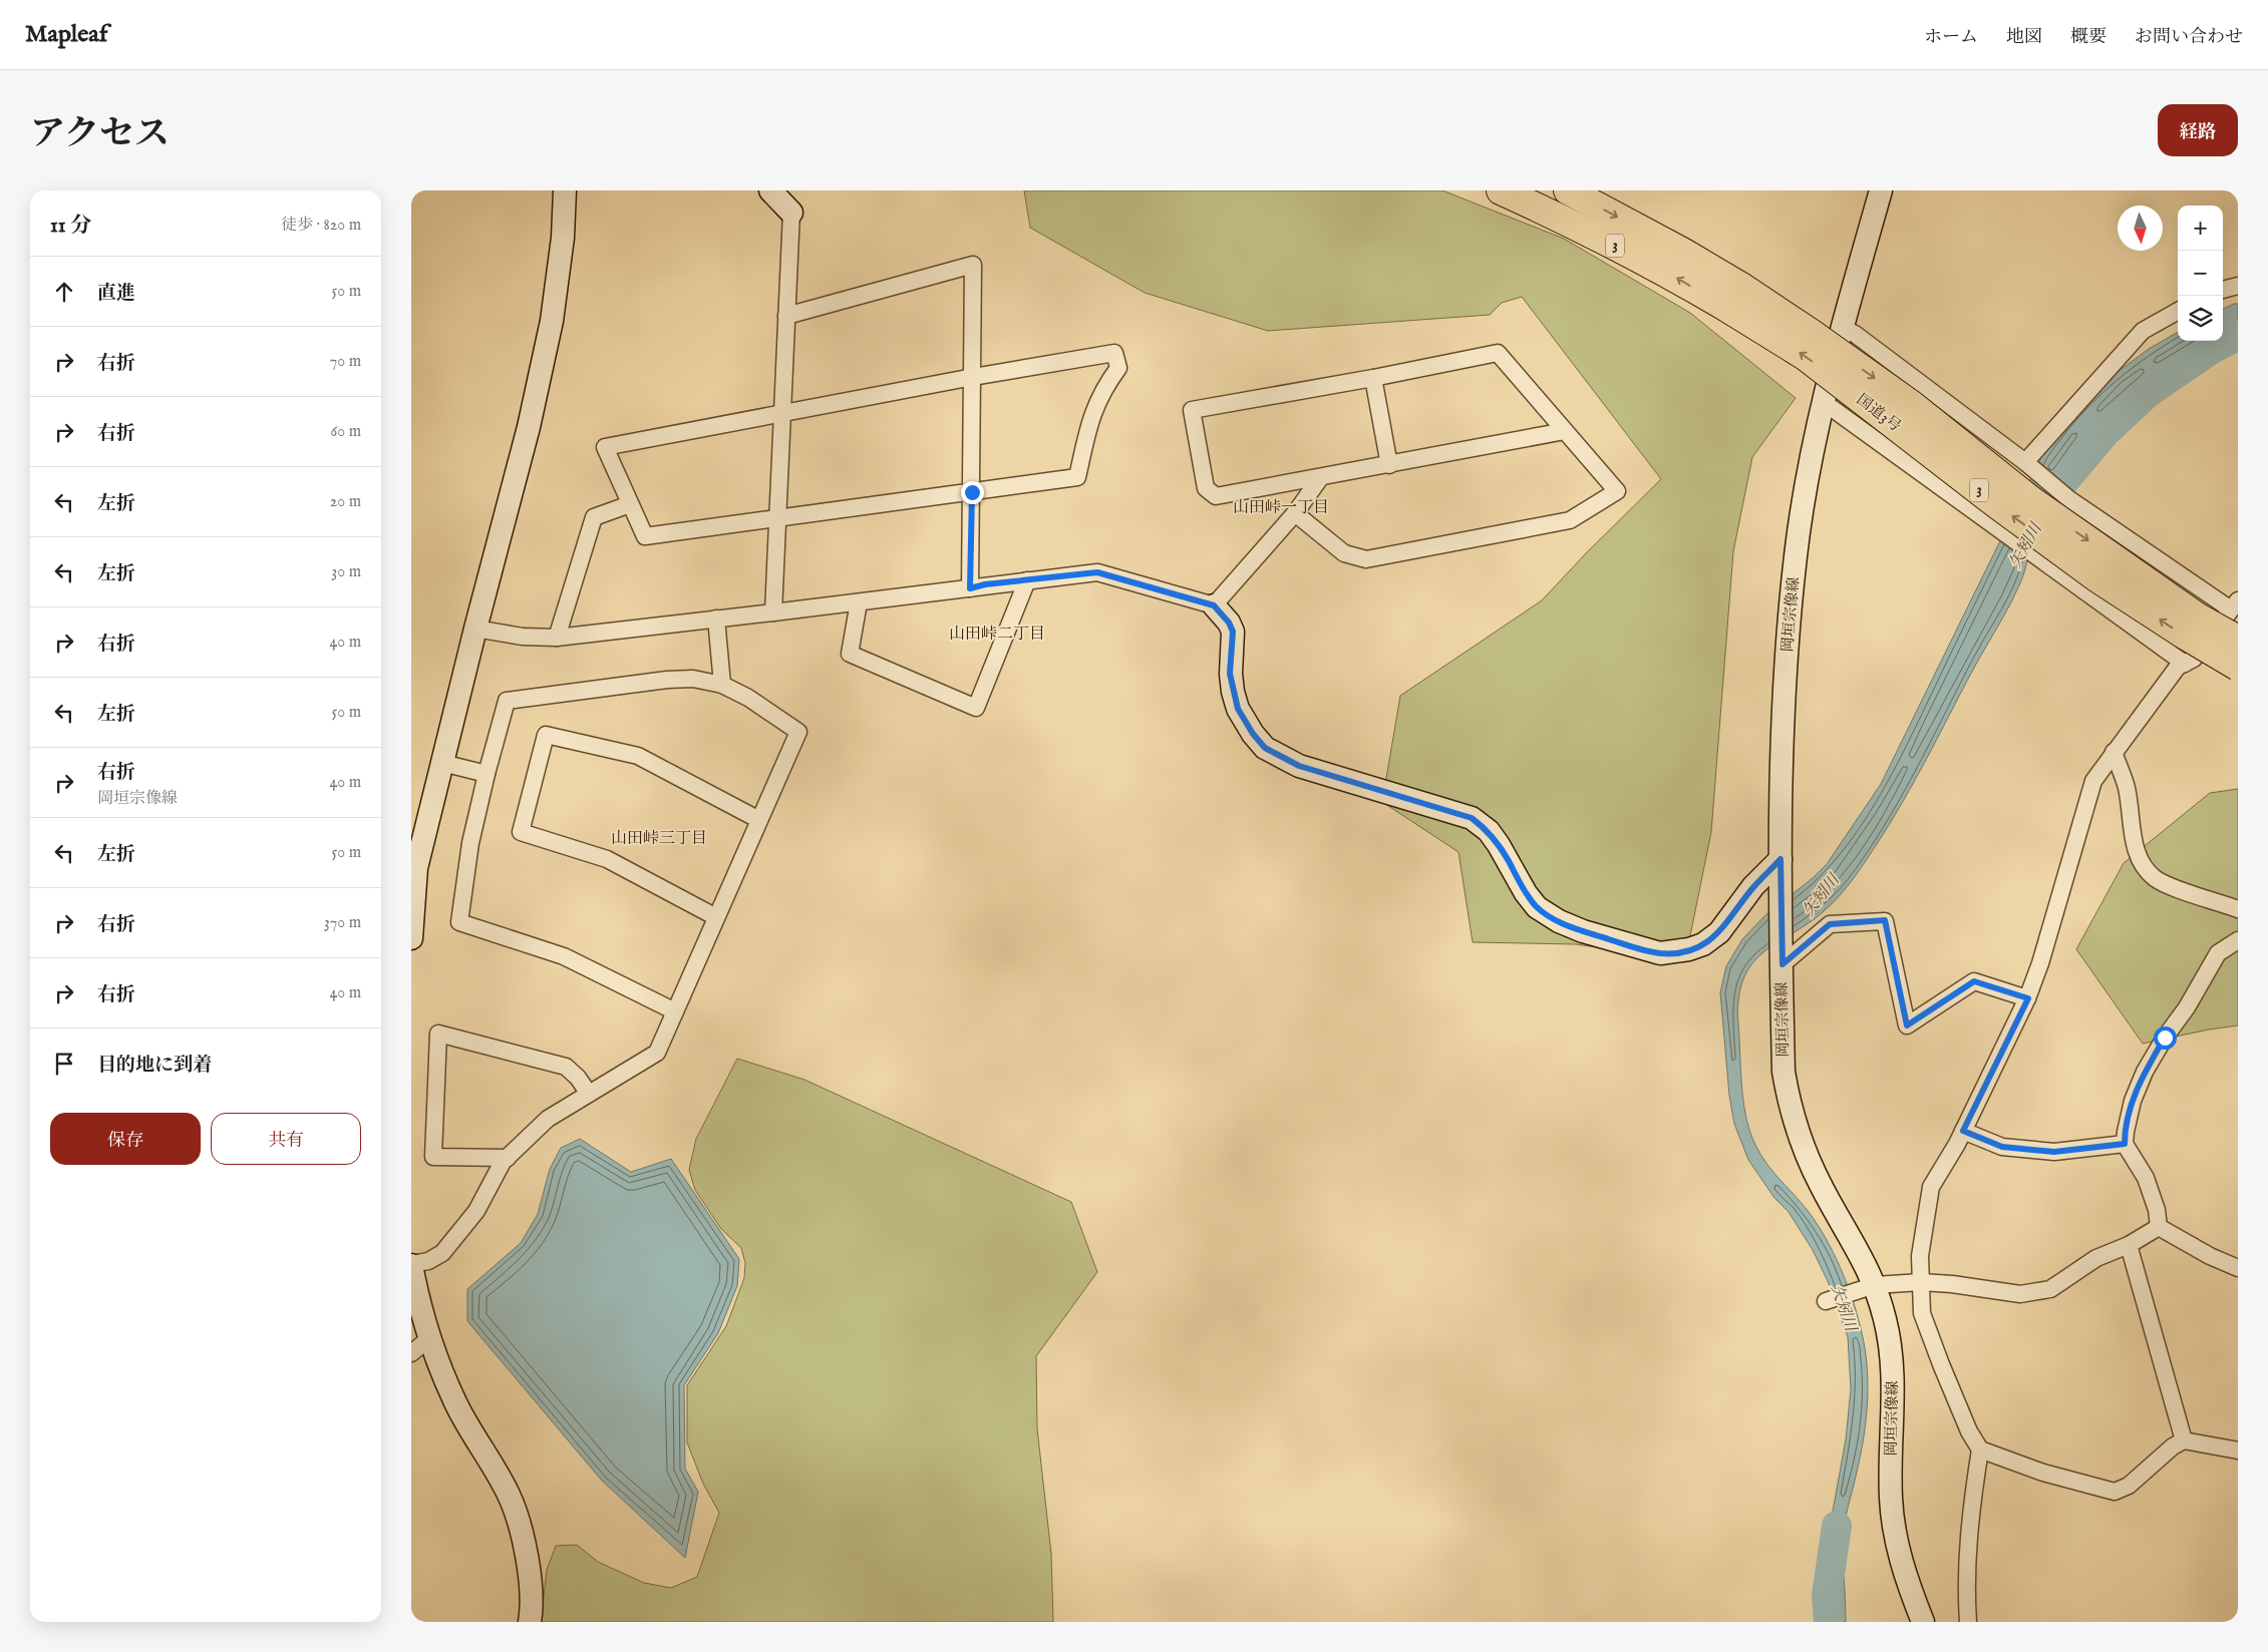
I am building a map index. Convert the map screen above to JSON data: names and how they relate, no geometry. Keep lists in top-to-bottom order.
{
  "streets": {
    "highway": ["3", "国道3号"],
    "street": ["岡垣宗像線"]
  },
  "districts": ["山田峠一丁目", "山田峠二丁目", "山田峠三丁目"],
  "water": ["矢矧川"],
  "north": "bottom",
  "page": {
    "header": "Mapleaf",
    "nav": [
      "ホーム",
      "地図",
      "概要",
      "お問い合わせ"
    ],
    "title": "アクセス",
    "buttons": [
      "経路",
      ["保存", "共有"]
    ],
    "heading": ["11 分", "徒歩 · 820 m"],
    "map_buttons": ["+", "−"],
    "list": [
      ["直進", "50 m"],
      ["右折", "70 m"],
      ["右折", "60 m"],
      ["左折", "20 m"],
      ["左折", "30 m"],
      ["右折", "40 m"],
      ["左折", "50 m"],
      ["右折", "岡垣宗像線", "40 m"],
      ["左折", "50 m"],
      ["右折", "370 m"],
      ["右折", "40 m"],
      "目的地に到着"
    ]
  }
}
